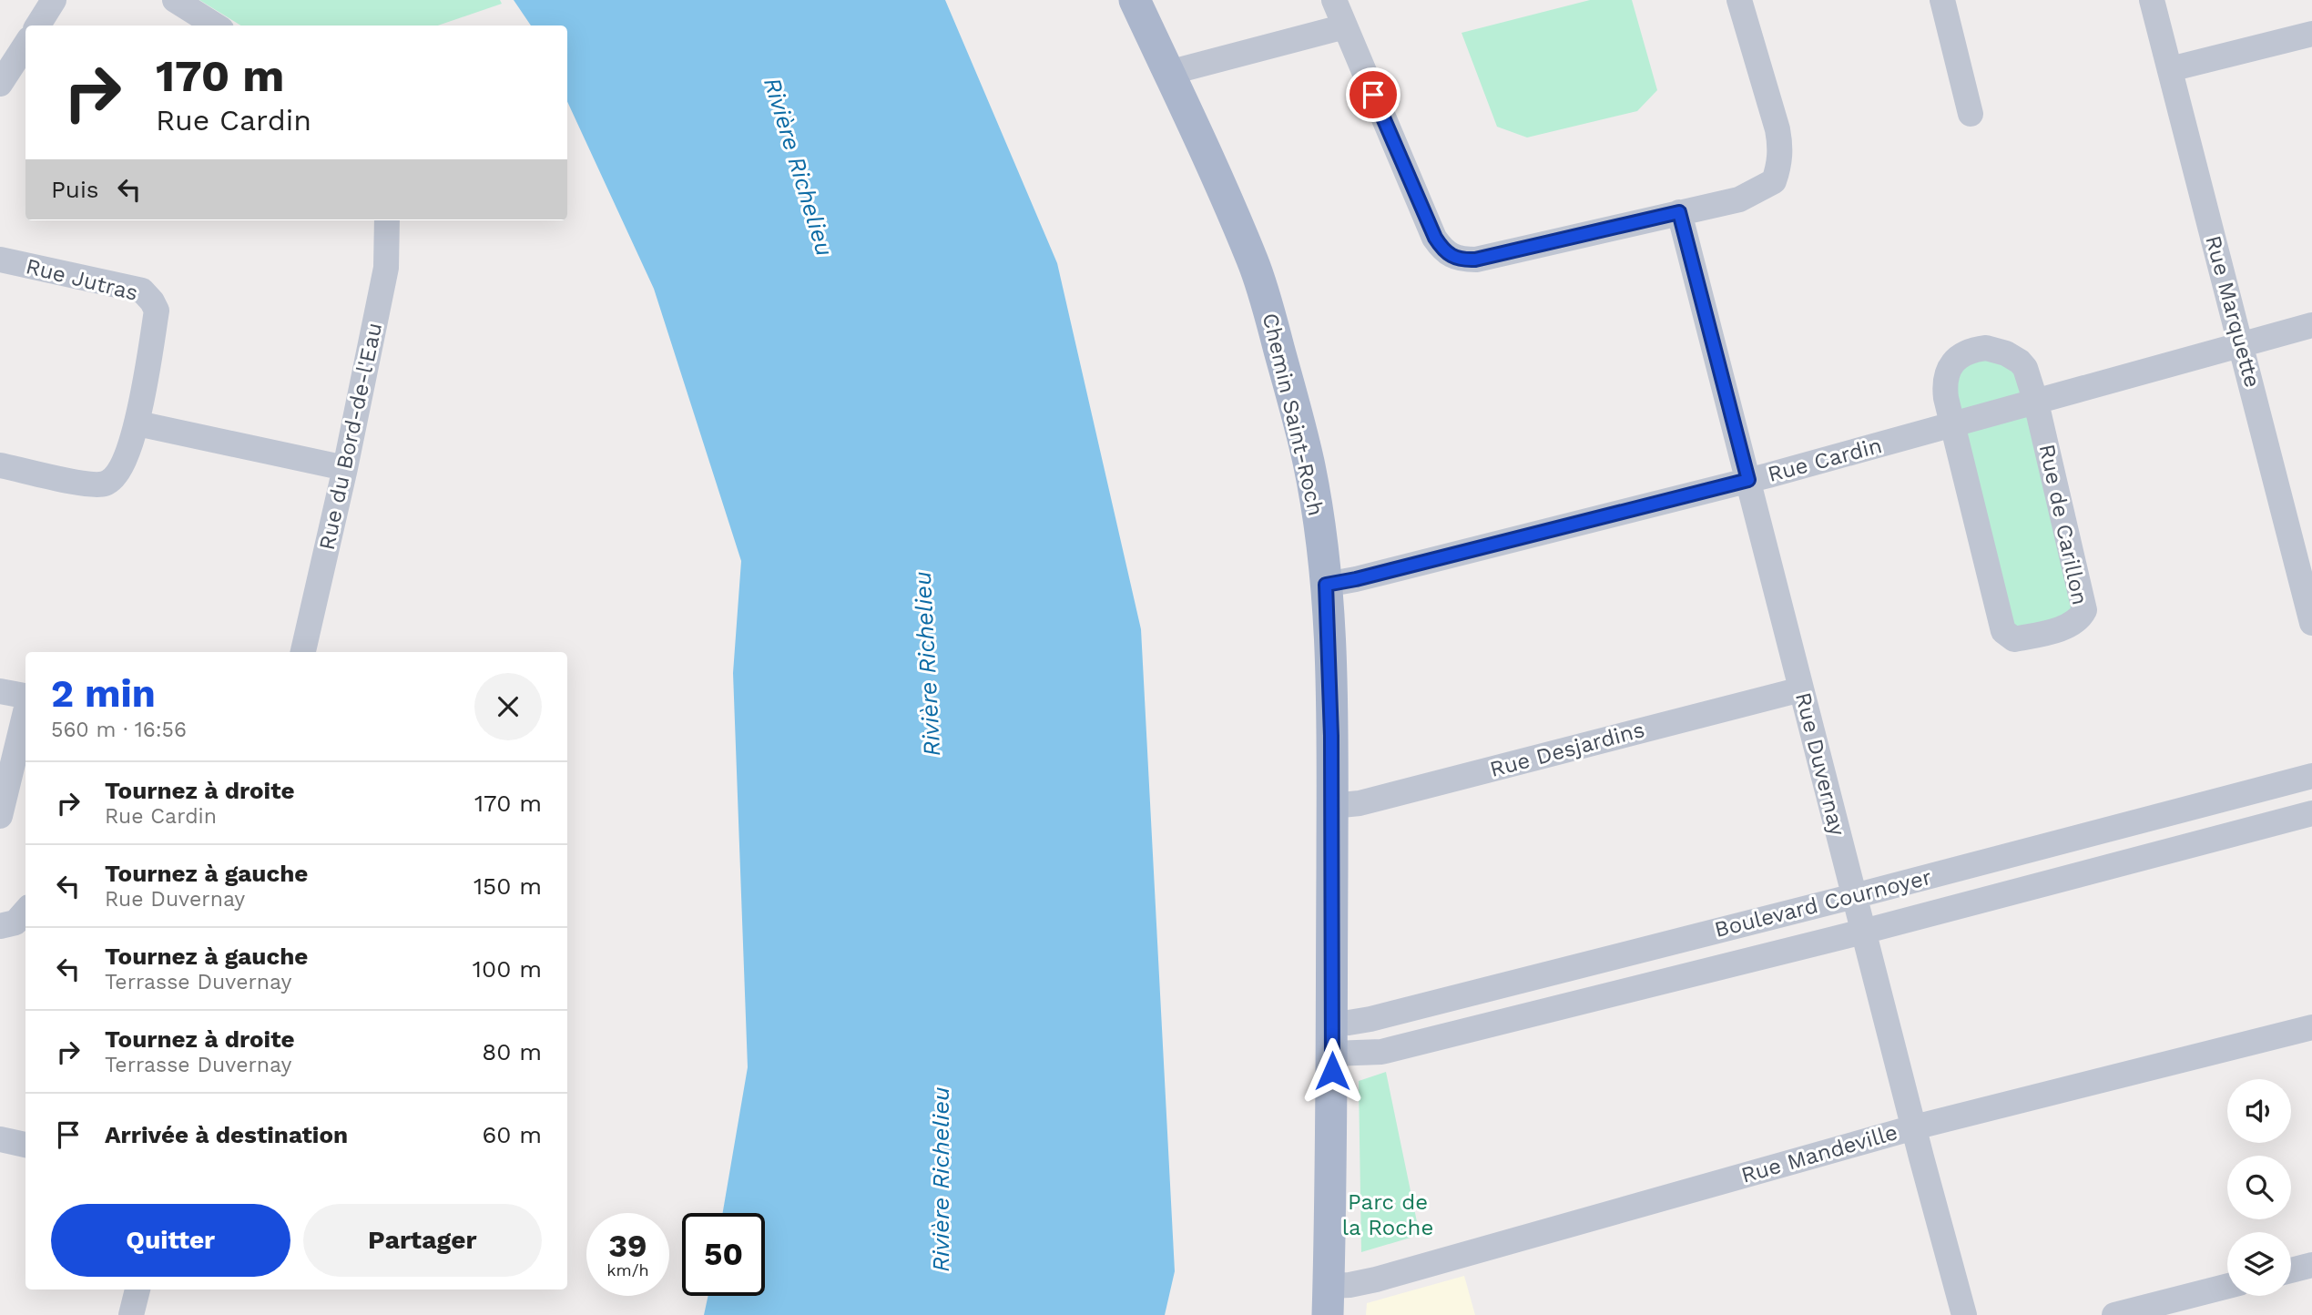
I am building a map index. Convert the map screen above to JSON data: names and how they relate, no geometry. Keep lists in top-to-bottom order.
{
  "streets": {
    "main road": ["Chemin Saint-Roch"],
    "street": [
      "Rue Jutras",
      "Rue Marquette",
      "Rue du Bord-de-l'Eau",
      "Rue Cardin",
      "Rue de Carillon",
      "Rue Desjardins",
      "Rue Duvernay",
      "Boulevard Cournoyer",
      "Rue Mandeville"
    ]
  },
  "crossings": [
    ["Rue Marquette", "Rue Cardin"],
    ["Chemin Saint-Roch", "Rue Cardin"],
    ["Chemin Saint-Roch", "Rue Desjardins"],
    ["Chemin Saint-Roch", "Boulevard Cournoyer"],
    ["Chemin Saint-Roch", "Rue Mandeville"],
    ["Rue Cardin", "Rue de Carillon"],
    ["Rue Cardin", "Rue Duvernay"],
    ["Rue Desjardins", "Rue Duvernay"],
    ["Rue Duvernay", "Boulevard Cournoyer"],
    ["Rue Duvernay", "Rue Mandeville"]
  ],
  "water": ["Rivière Richelieu"],
  "parks": ["Parc de la Roche"],
  "page": {
    "turn": ["170 m", "Rue Cardin"],
    "then": "Puis",
    "heading": ["2 min", "560 m · 16:56"],
    "list": [
      {
        "name": "Tournez à droite",
        "note": "Rue Cardin",
        "value": "170 m"
      },
      {
        "name": "Tournez à gauche",
        "note": "Rue Duvernay",
        "value": "150 m"
      },
      {
        "name": "Tournez à gauche",
        "note": "Terrasse Duvernay",
        "value": "100 m"
      },
      {
        "name": "Tournez à droite",
        "note": "Terrasse Duvernay",
        "value": "80 m"
      },
      {
        "name": "Arrivée à destination",
        "value": "60 m"
      }
    ],
    "buttons": ["Quitter", "Partager"],
    "speed": "39 km/h",
    "limit": "50"
  }
}
